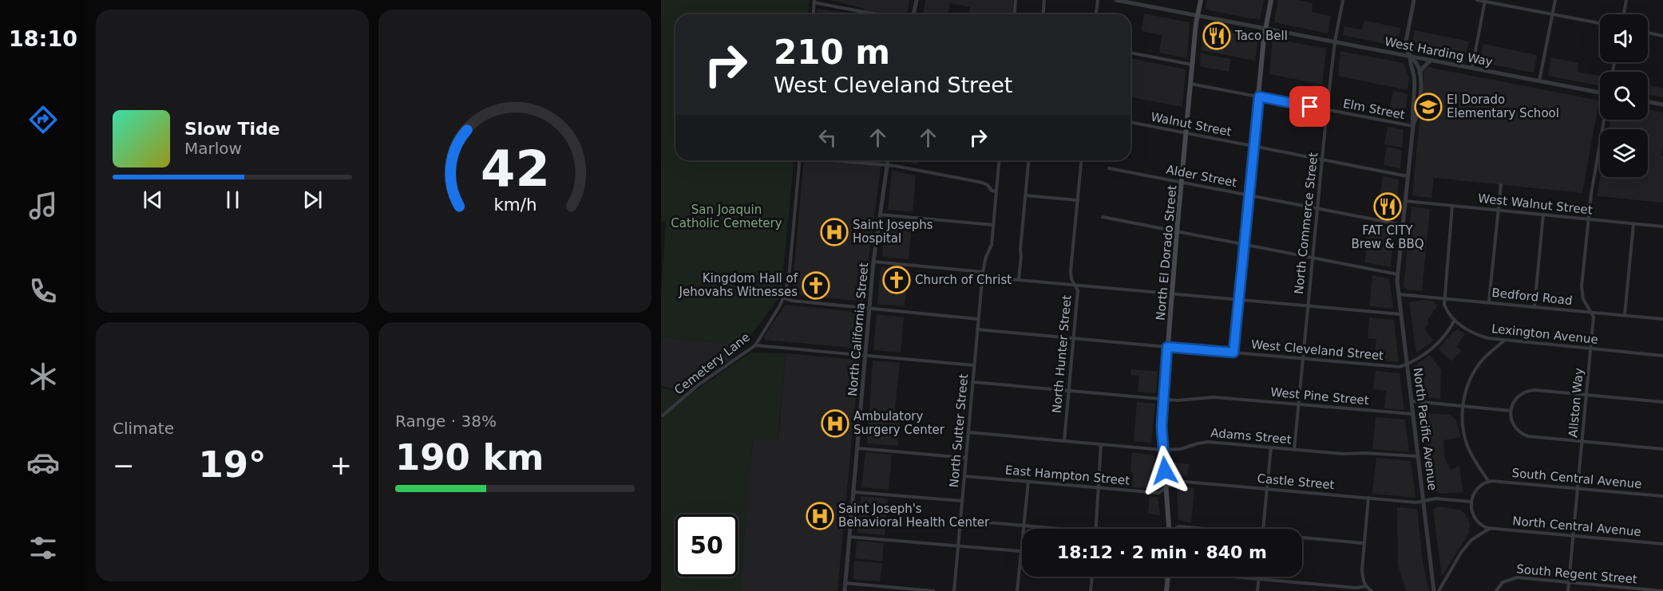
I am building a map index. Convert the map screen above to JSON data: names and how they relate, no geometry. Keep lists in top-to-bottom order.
{
  "streets": {
    "main road": ["North El Dorado Street", "West Cleveland Street"],
    "street": [
      "West Harding Way",
      "Elm Street",
      "Walnut Street",
      "Alder Street",
      "West Walnut Street",
      "North Commerce Street",
      "Bedford Road",
      "North California Street",
      "Lexington Avenue",
      "North Hunter Street",
      "Cemetery Lane",
      "West Pine Street",
      "Allston Way",
      "North Pacific Avenue",
      "North Sutter Street",
      "Adams Street",
      "East Hampton Street",
      "South Central Avenue",
      "Castle Street",
      "North Central Avenue",
      "South Regent Street"
    ]
  },
  "crossings": [
    ["West Harding Way", "North Commerce Street"],
    ["West Harding Way", "North El Dorado Street"],
    ["West Harding Way", "North Pacific Avenue"],
    ["Elm Street", "North Commerce Street"],
    ["Elm Street", "North El Dorado Street"],
    ["Elm Street", "North Pacific Avenue"],
    ["Walnut Street", "North El Dorado Street"],
    ["Alder Street", "North Commerce Street"],
    ["Alder Street", "North El Dorado Street"],
    ["Alder Street", "North Pacific Avenue"],
    ["West Walnut Street", "Allston Way"],
    ["West Walnut Street", "North Pacific Avenue"],
    ["North Commerce Street", "West Cleveland Street"],
    ["North Commerce Street", "West Pine Street"],
    ["North Commerce Street", "Adams Street"],
    ["North El Dorado Street", "West Cleveland Street"],
    ["North El Dorado Street", "West Pine Street"],
    ["North El Dorado Street", "Adams Street"],
    ["North El Dorado Street", "East Hampton Street"],
    ["North El Dorado Street", "Castle Street"],
    ["Bedford Road", "Lexington Avenue"],
    ["Bedford Road", "Allston Way"],
    ["Bedford Road", "North Pacific Avenue"],
    ["Lexington Avenue", "Allston Way"],
    ["West Cleveland Street", "North Pacific Avenue"],
    ["North Hunter Street", "West Pine Street"],
    ["North Hunter Street", "Adams Street"],
    ["West Pine Street", "North Pacific Avenue"],
    ["West Pine Street", "North Sutter Street"],
    ["Allston Way", "South Central Avenue"],
    ["Allston Way", "North Central Avenue"],
    ["Allston Way", "South Regent Street"],
    ["North Pacific Avenue", "Adams Street"],
    ["North Pacific Avenue", "Castle Street"],
    ["North Sutter Street", "Adams Street"],
    ["North Sutter Street", "East Hampton Street"],
    ["East Hampton Street", "Castle Street"]
  ],
  "parks": ["San Joaquin Catholic Cemetery"],
  "places": {
    "restaurant": ["Taco Bell", "FAT CITY Brew & BBQ"],
    "school or university": ["El Dorado Elementary School"],
    "hospital": ["Saint Josephs Hospital", "Ambulatory Surgery Center", "Saint Joseph's Behavioral Health Center"],
    "church": ["Church of Christ", "Kingdom Hall of Jehovahs Witnesses"]
  },
  "page": {
    "tabs": "18:10",
    "turn": ["210 m", "West Cleveland Street"],
    "song": ["Slow Tide", "Marlow"],
    "tile": [
      "Climate",
      ["Range · 38%", "190 km"]
    ],
    "heat": ["−", "19°", "+"],
    "limit": "50",
    "trip": "18:12 · 2 min · 840 m",
    "gauge": ["42", "km/h"]
  }
}
